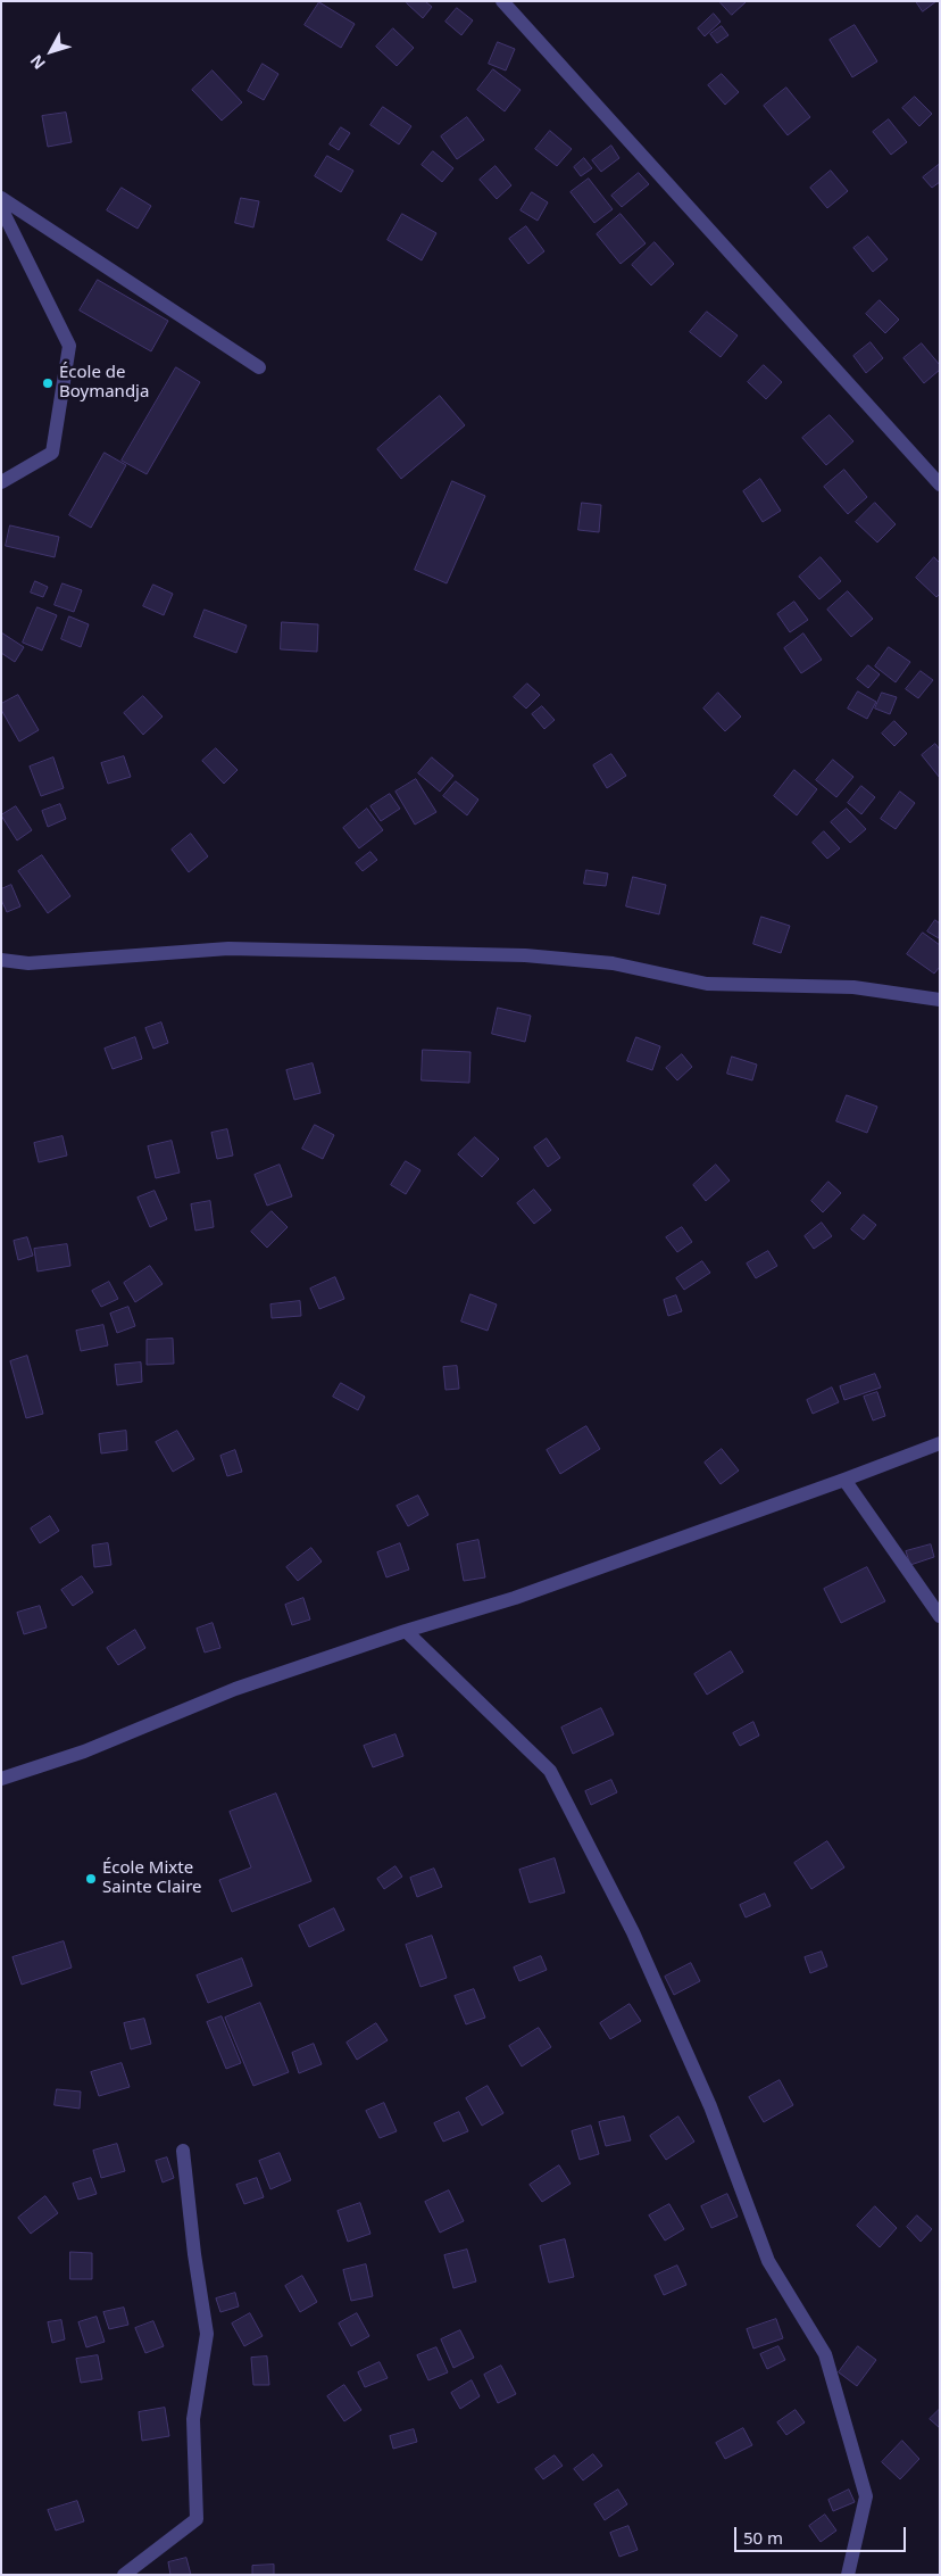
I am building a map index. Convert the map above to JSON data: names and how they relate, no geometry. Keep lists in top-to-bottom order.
{
  "places": ["École de Boymandja", "École Mixte Sainte Claire"],
  "scale_bar": "50 m",
  "north": "bottom left"
}
